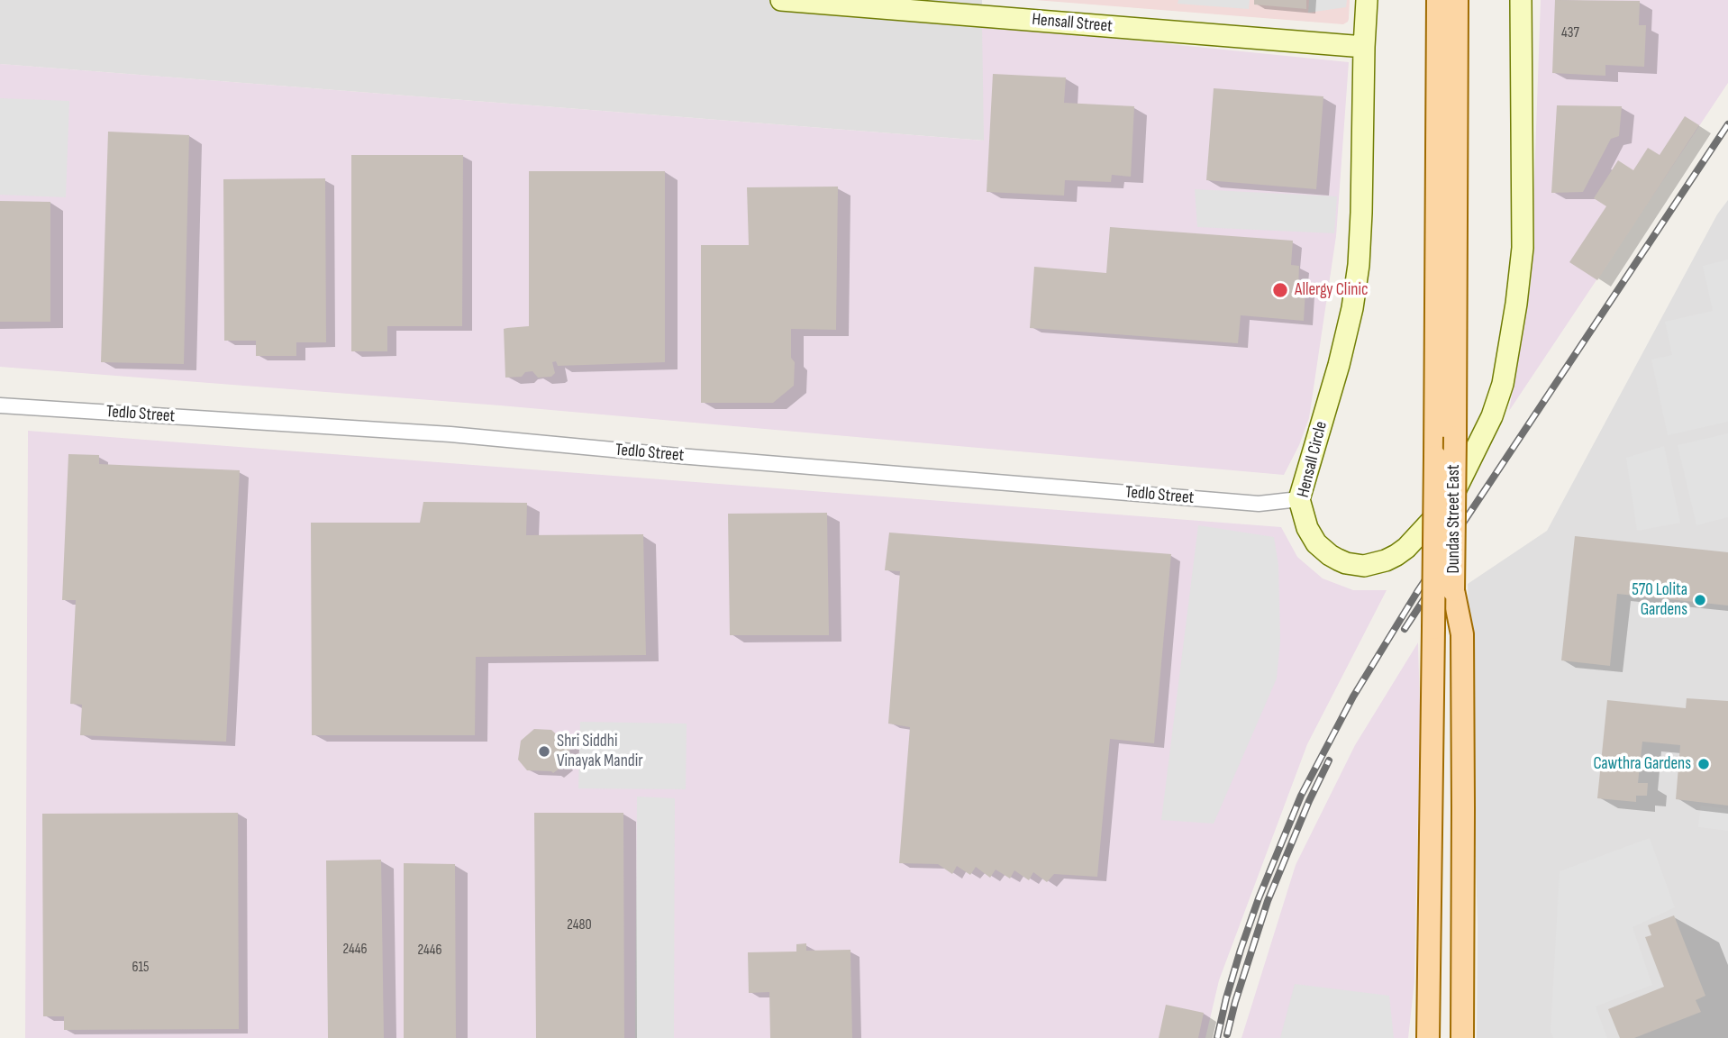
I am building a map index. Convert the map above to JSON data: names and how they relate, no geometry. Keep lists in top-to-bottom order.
{
  "streets": {
    "main road": ["Dundas Street East"],
    "street": ["Hensall Street", "Tedlo Street", "Hensall Circle"]
  },
  "crossings": [
    ["Hensall Street", "Hensall Circle"],
    ["Tedlo Street", "Hensall Circle"]
  ],
  "places": [
    "Allergy Clinic",
    "570 Lolita Gardens",
    "Shri Siddhi Vinayak Mandir",
    "Cawthra Gardens"
  ],
  "house_numbers": [
    "437",
    "2480",
    "2446",
    "2446",
    "615"
  ]
}
